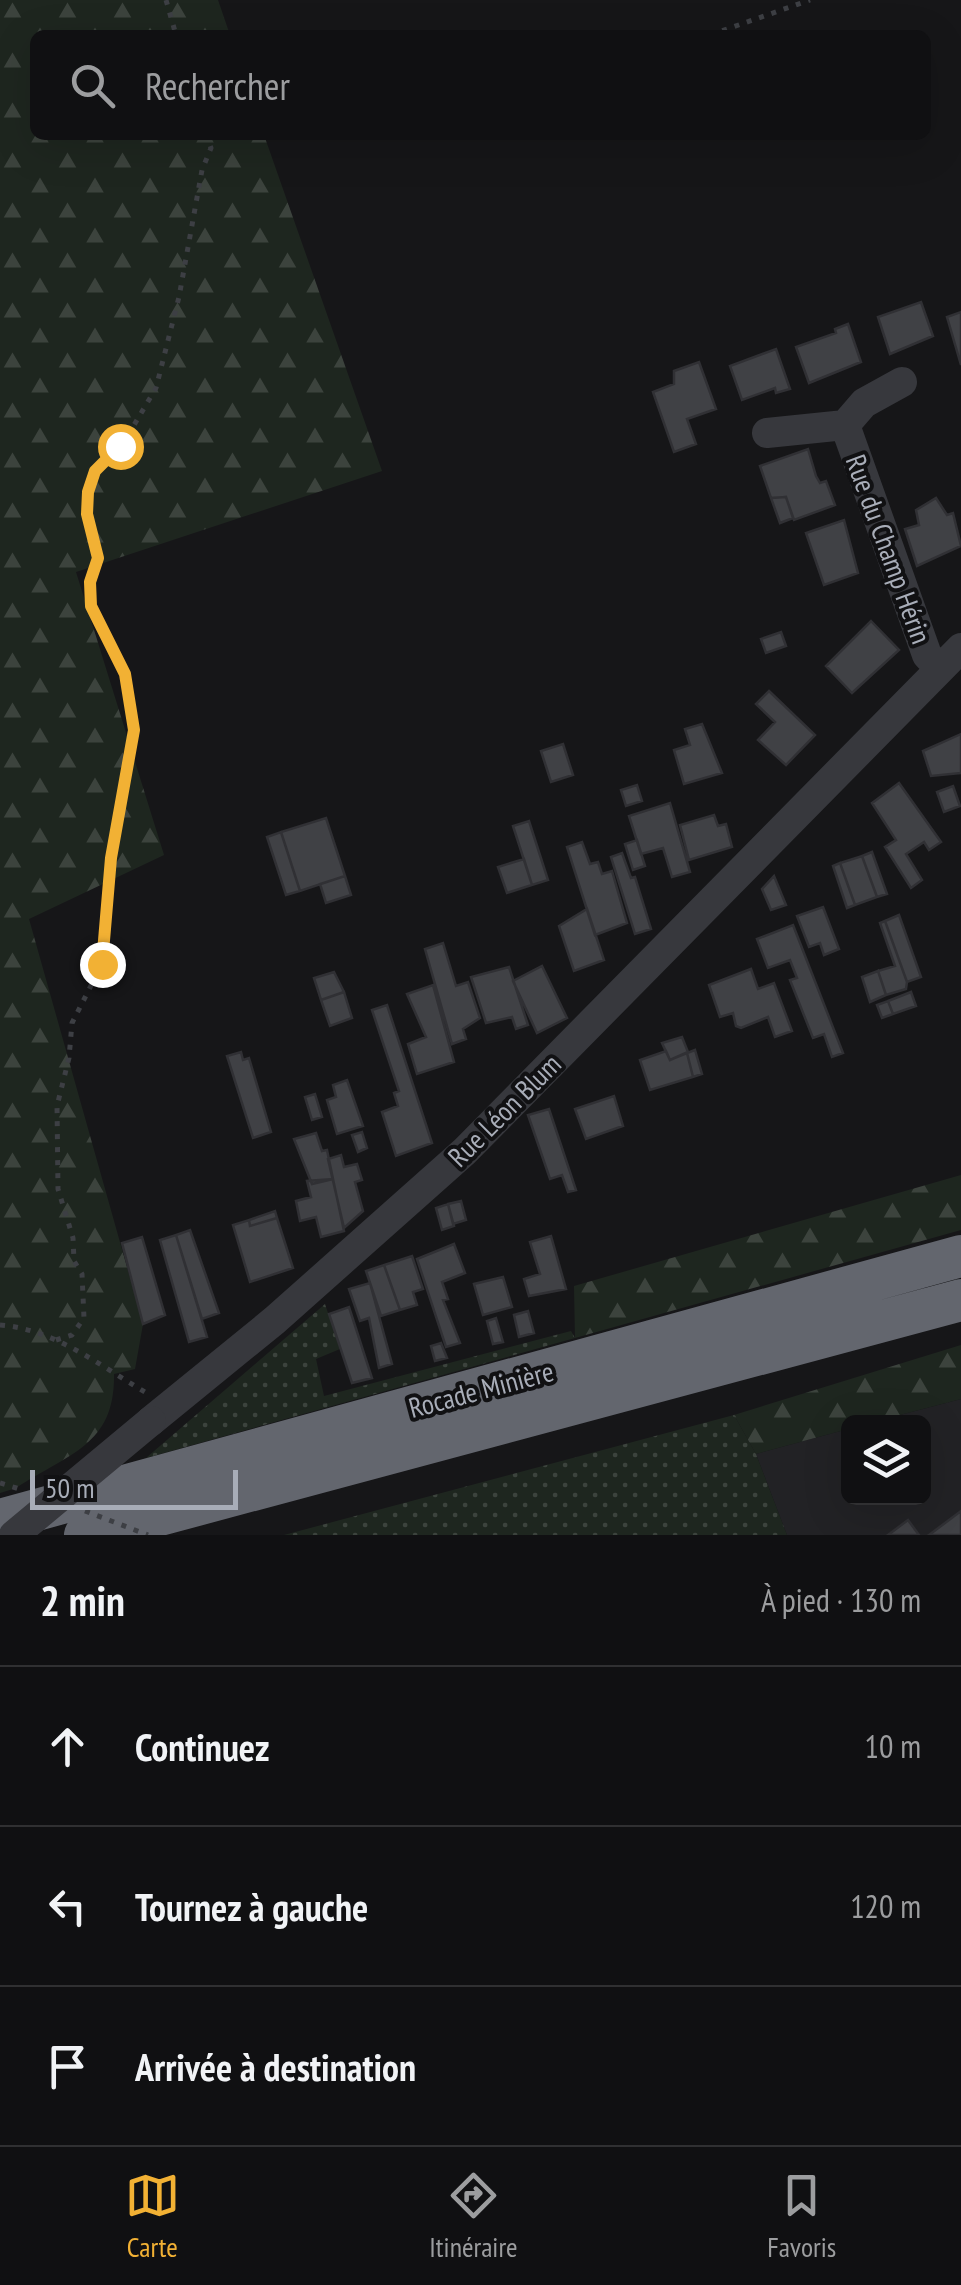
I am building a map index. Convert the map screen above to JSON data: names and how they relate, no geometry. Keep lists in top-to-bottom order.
{
  "streets": {
    "highway": ["Rocade Minière"],
    "street": ["Rue du Champ Hérin", "Rue Léon Blum"]
  },
  "crossings": [
    ["Rue du Champ Hérin", "Rue Léon Blum"]
  ],
  "scale_bar": "50 m",
  "page": {
    "search": "Rechercher",
    "scale": "50 m",
    "heading": ["2 min", "À pied · 130 m"],
    "list": [
      ["Continuez", "10 m"],
      ["Tournez à gauche", "120 m"],
      "Arrivée à destination"
    ],
    "nav": ["Carte", "Itinéraire", "Favoris"]
  }
}
